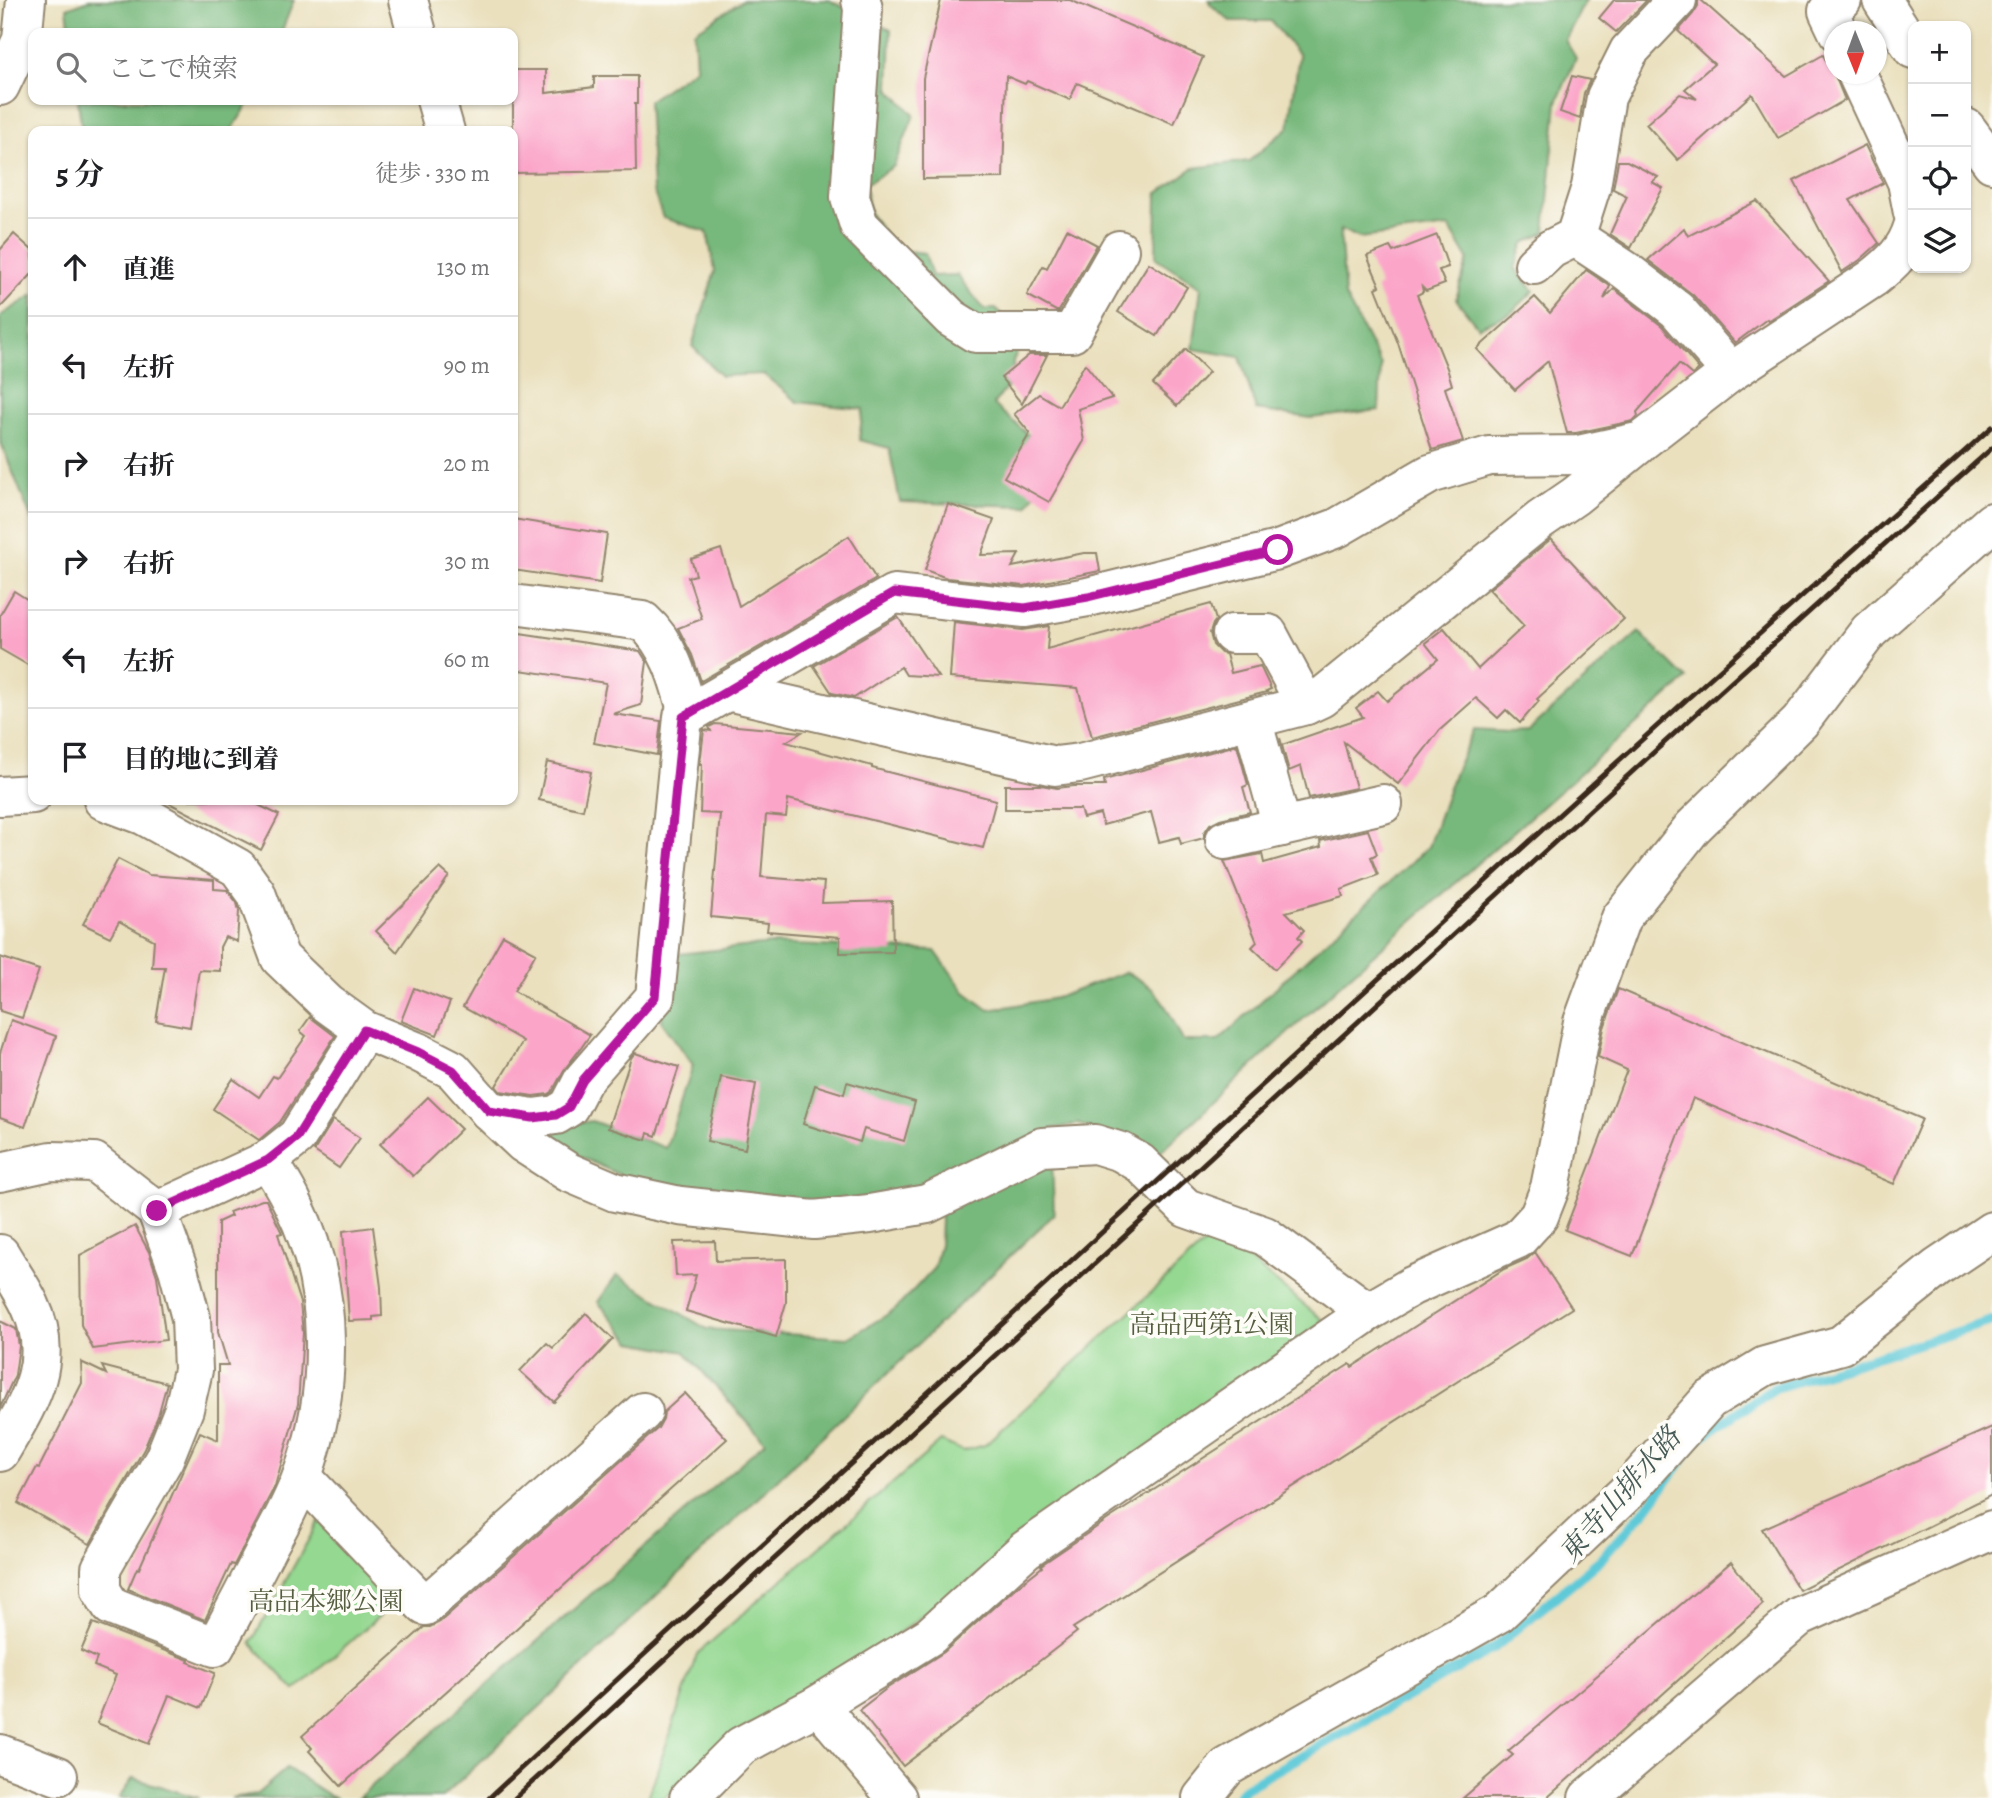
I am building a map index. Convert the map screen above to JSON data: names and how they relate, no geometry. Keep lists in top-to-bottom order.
{
  "water": ["東寺山排水路"],
  "parks": ["高品西第1公園", "高品本郷公園"],
  "north": "bottom",
  "page": {
    "map_buttons": ["+", "−"],
    "search": "ここで検索",
    "heading": ["5 分", "徒歩 · 330 m"],
    "list": [
      ["直進", "130 m"],
      ["左折", "90 m"],
      ["右折", "20 m"],
      ["右折", "30 m"],
      ["左折", "60 m"],
      "目的地に到着"
    ]
  }
}
